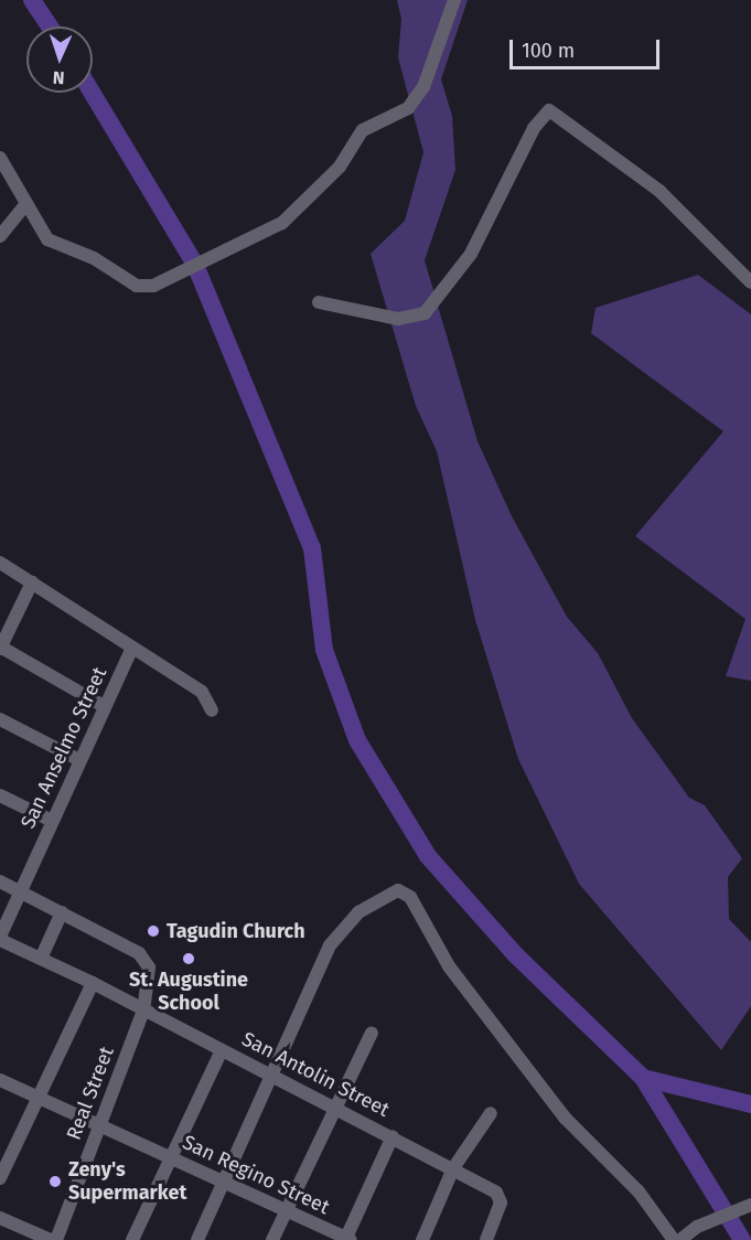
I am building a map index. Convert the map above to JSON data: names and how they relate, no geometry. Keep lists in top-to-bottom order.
{
  "streets": {
    "street": [
      "San Anselmo Street",
      "San Antolin Street",
      "Real Street",
      "San Regino Street"
    ]
  },
  "crossings": [
    ["San Anselmo Street", "San Antolin Street"],
    ["San Antolin Street", "Real Street"],
    ["Real Street", "San Regino Street"]
  ],
  "places": ["Tagudin Church", "St. Augustine School", "Zeny's Supermarket"],
  "scale_bar": "100 m",
  "north": "bottom"
}
